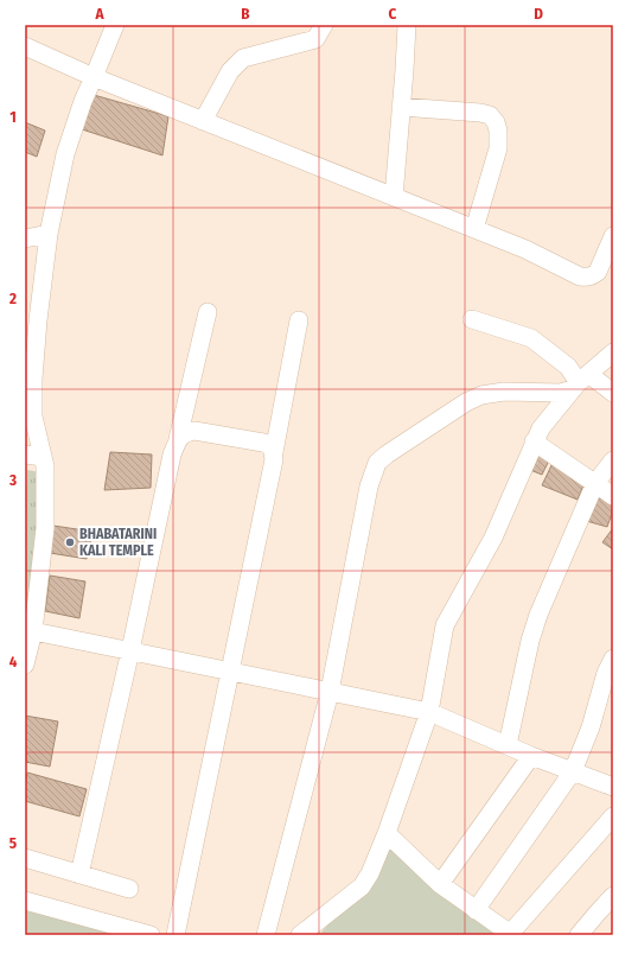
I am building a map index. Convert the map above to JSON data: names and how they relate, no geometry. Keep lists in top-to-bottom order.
{
  "places": ["BHABATARINI KALI TEMPLE"],
  "grid": {
    "columns": [
      "A",
      "B",
      "C",
      "D"
    ],
    "rows": [
      "1",
      "2",
      "3",
      "4",
      "5"
    ]
  }
}
